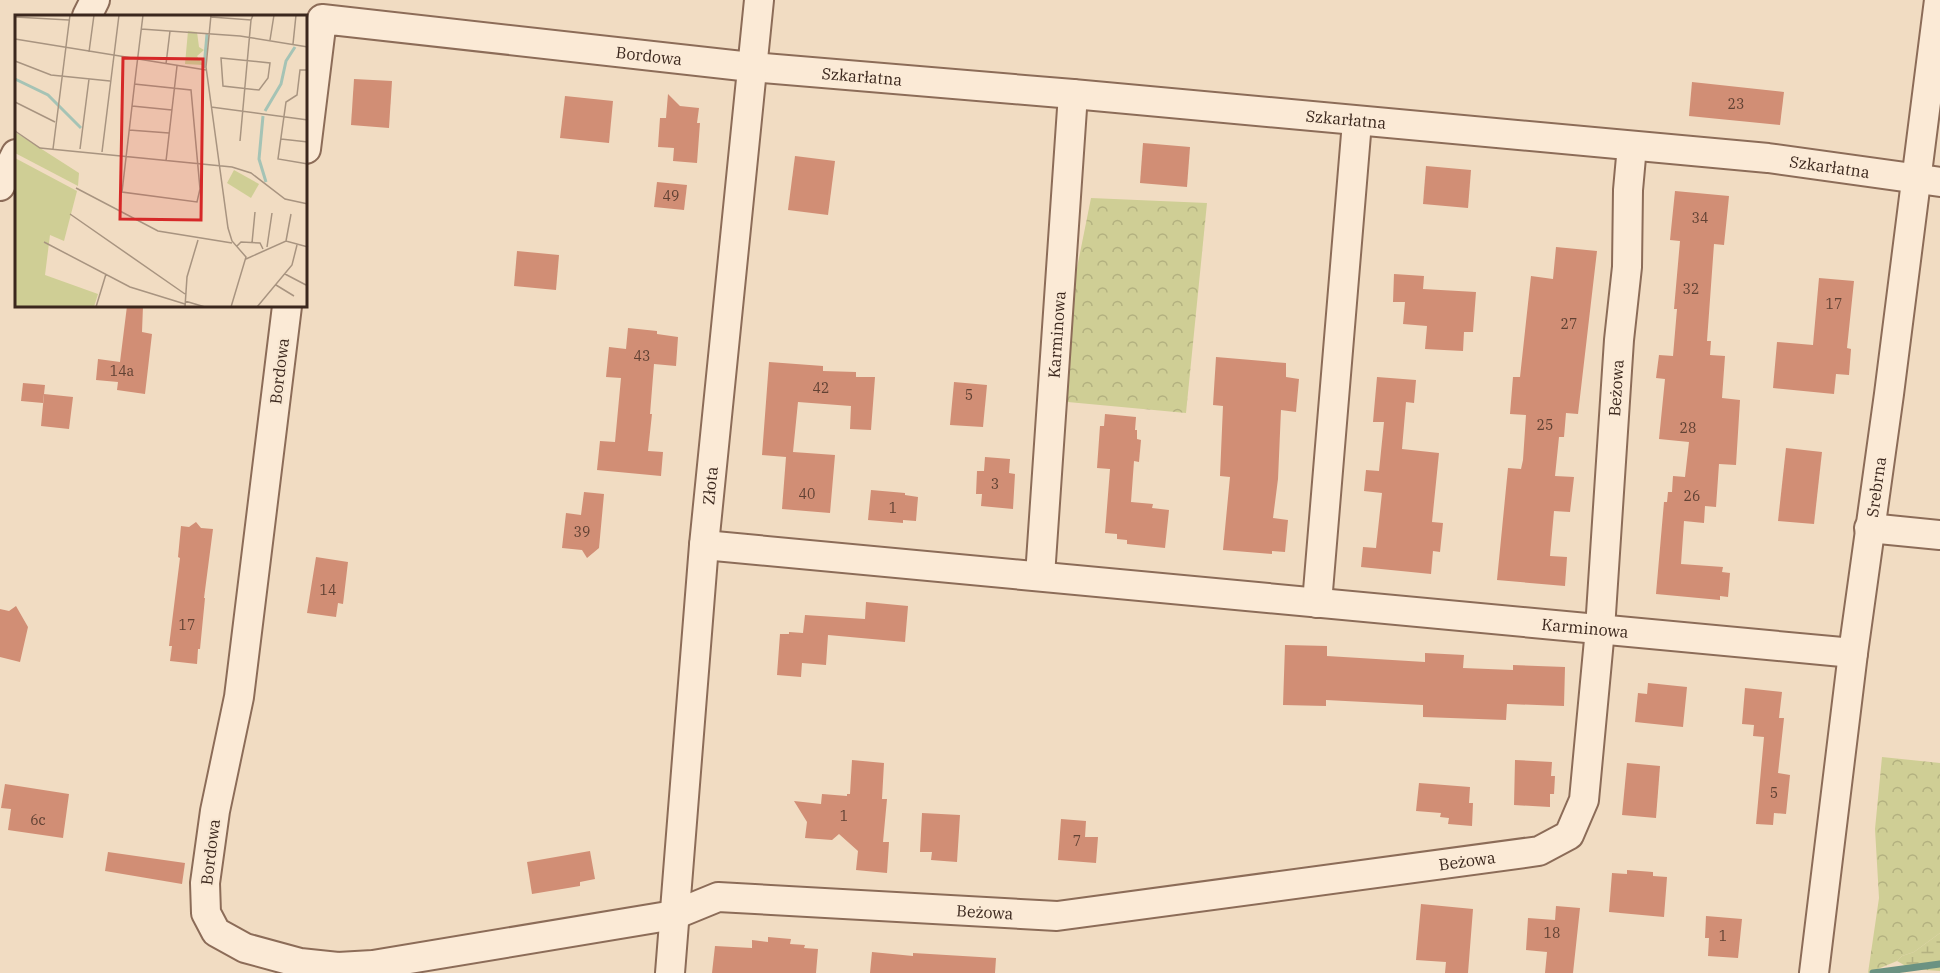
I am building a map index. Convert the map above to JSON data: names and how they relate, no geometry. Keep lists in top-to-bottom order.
{
  "streets": {
    "street": [
      "Bordowa",
      "Szkarłatna",
      "Karminowa",
      "Beżowa",
      "Złota",
      "Srebrna"
    ]
  },
  "crossings": [
    ["Bordowa", "Szkarłatna"],
    ["Bordowa", "Beżowa"],
    ["Bordowa", "Złota"],
    ["Szkarłatna", "Karminowa"],
    ["Szkarłatna", "Beżowa"],
    ["Szkarłatna", "Złota"],
    ["Szkarłatna", "Srebrna"],
    ["Karminowa", "Beżowa"],
    ["Karminowa", "Złota"],
    ["Karminowa", "Srebrna"],
    ["Beżowa", "Złota"]
  ],
  "house_numbers": [
    "23",
    "49",
    "34",
    "32",
    "17",
    "27",
    "43",
    "14a",
    "42",
    "5",
    "25",
    "28",
    "3",
    "40",
    "26",
    "1",
    "39",
    "14",
    "17",
    "5",
    "1",
    "6c",
    "7",
    "18",
    "1"
  ]
}
